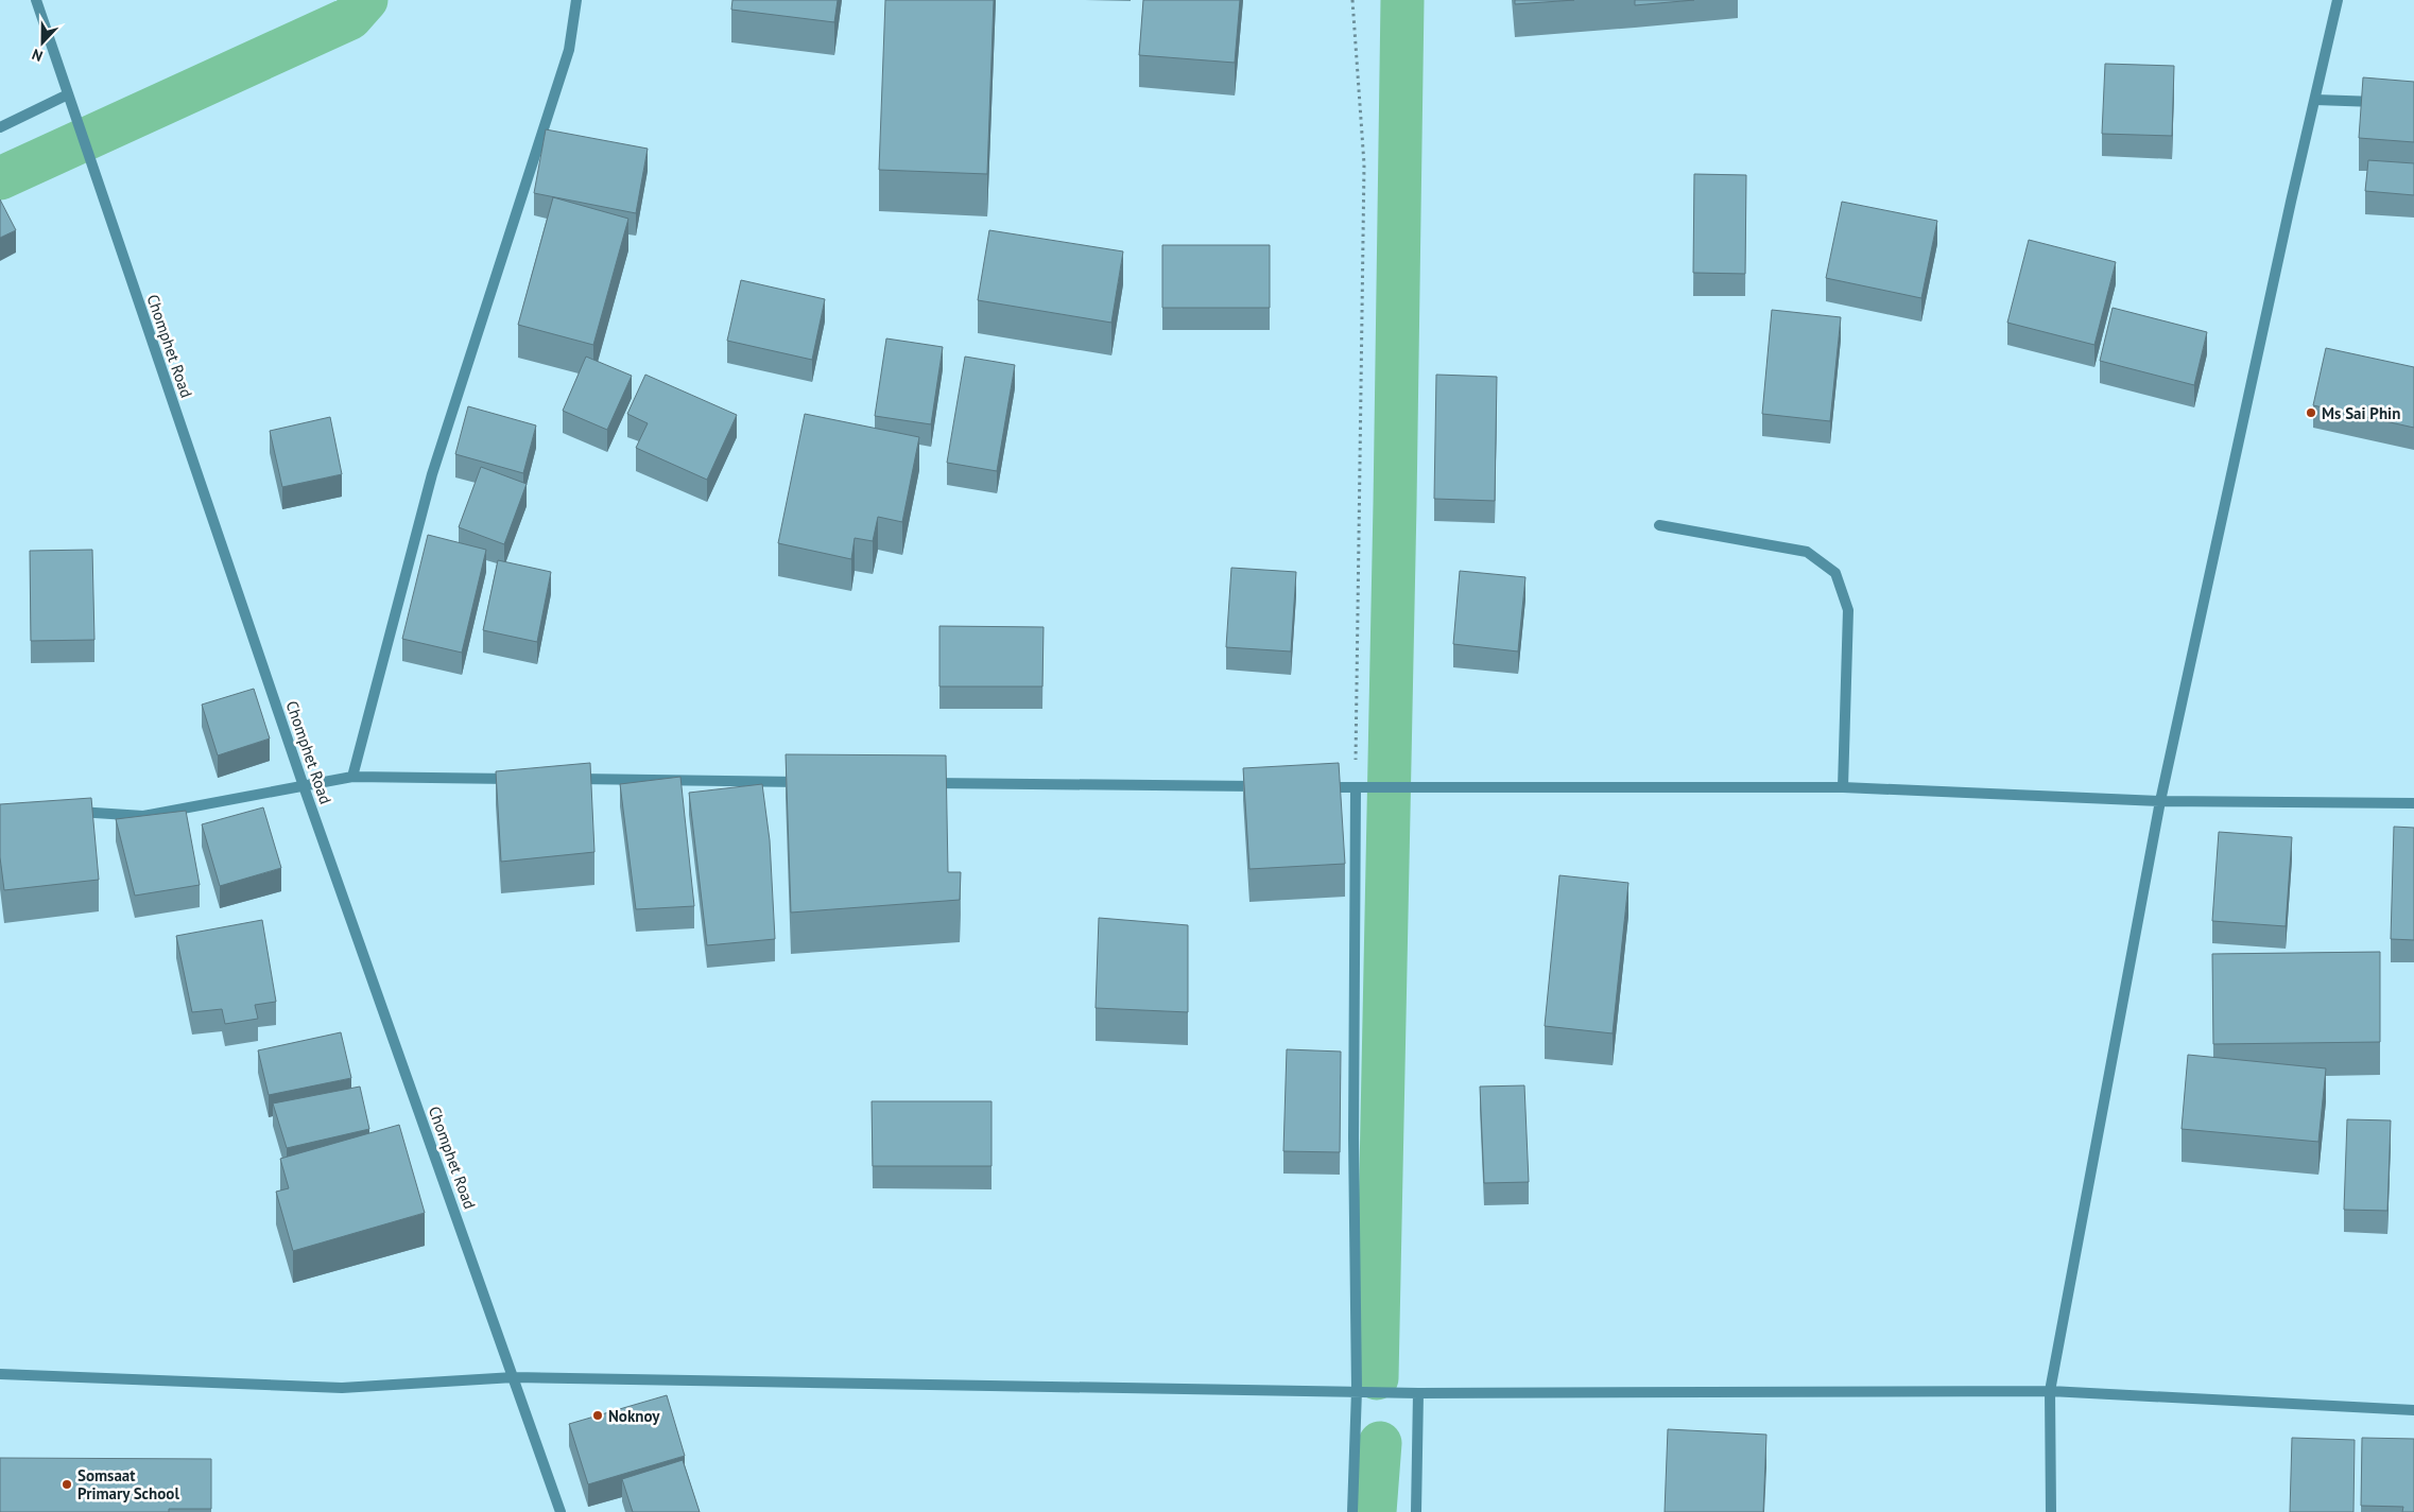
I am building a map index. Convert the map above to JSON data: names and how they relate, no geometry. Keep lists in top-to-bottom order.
{
  "streets": {
    "street": ["Chomphet Road"]
  },
  "places": ["Ms Sai Phin", "Noknoy", "Somsaat Primary School"],
  "north": "bottom"
}
